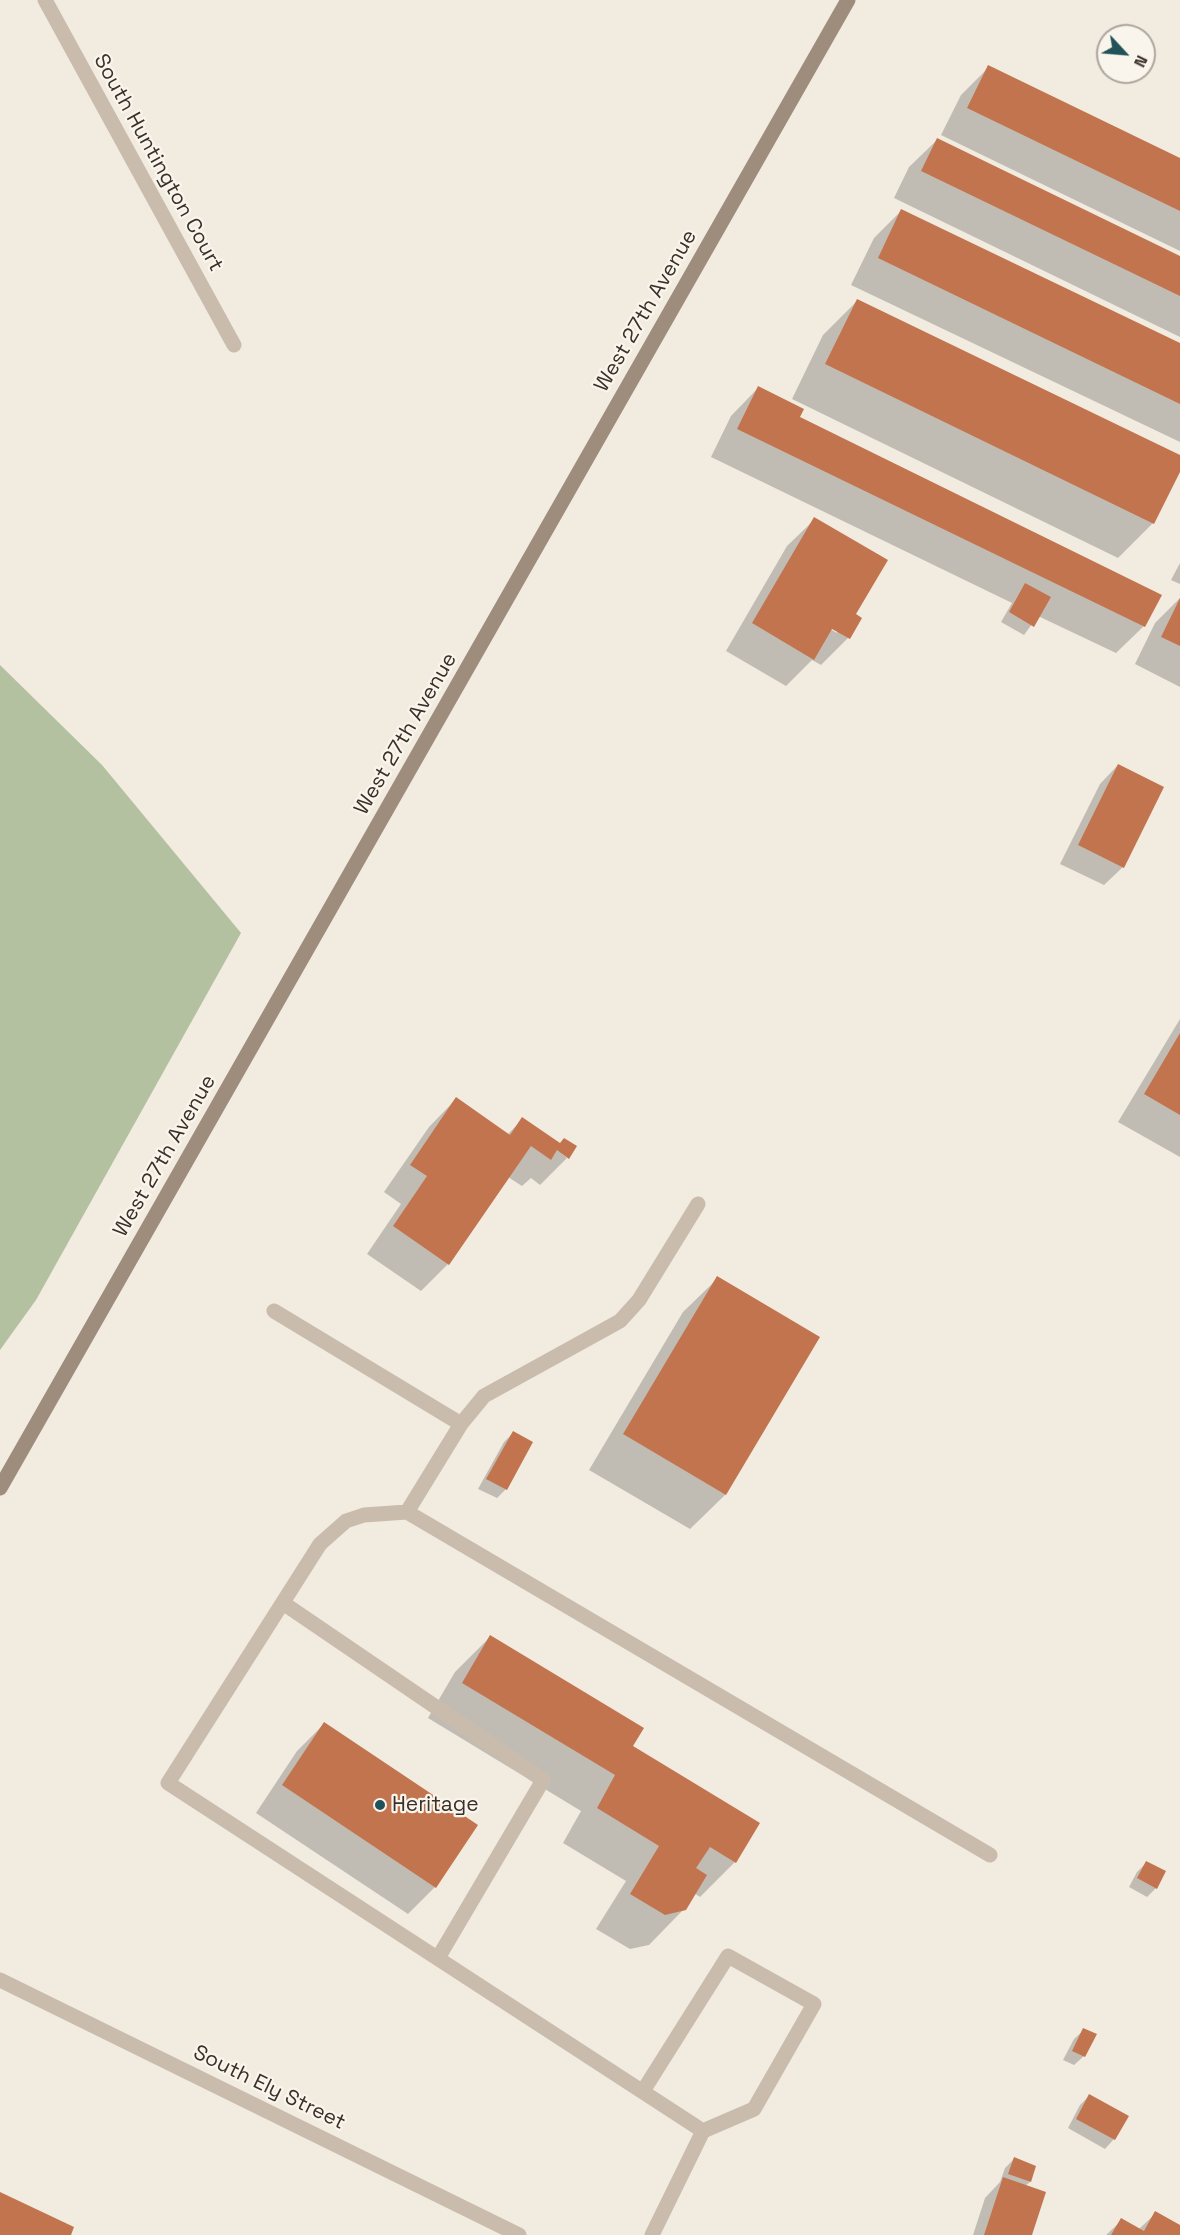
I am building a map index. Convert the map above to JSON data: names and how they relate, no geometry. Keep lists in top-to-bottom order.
{
  "streets": {
    "main road": ["West 27th Avenue"],
    "street": ["South Huntington Court", "South Ely Street"]
  },
  "places": ["Heritage"],
  "north": "bottom right"
}
